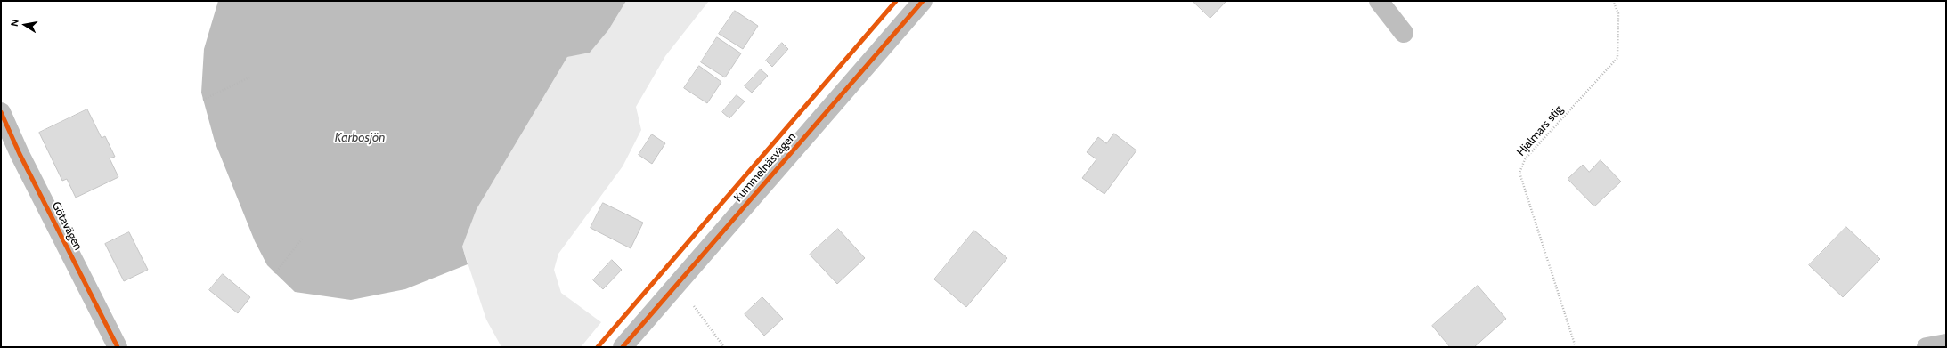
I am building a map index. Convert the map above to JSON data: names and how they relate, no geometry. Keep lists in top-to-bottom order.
{
  "streets": {
    "street": ["Kummelnäsvägen", "Götavägen"],
    "path": ["Hjalmars stig"]
  },
  "water": ["Karbosjön"],
  "north": "left"
}
